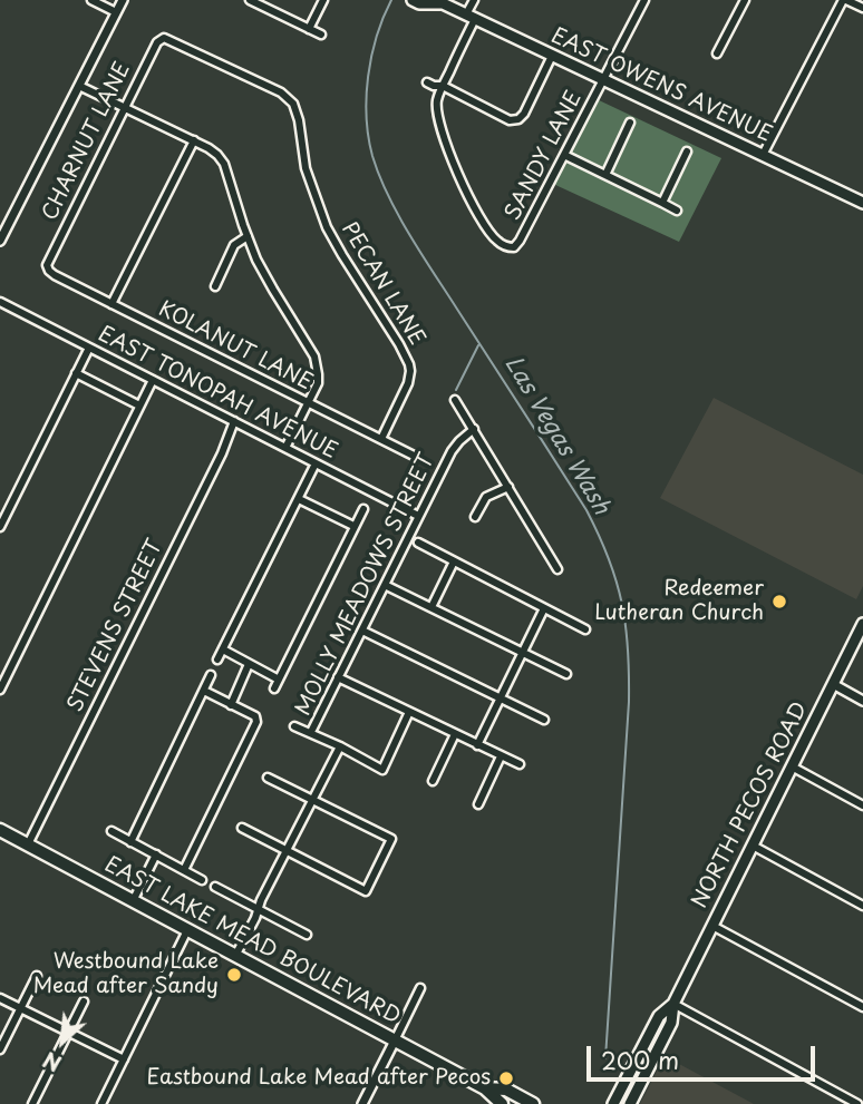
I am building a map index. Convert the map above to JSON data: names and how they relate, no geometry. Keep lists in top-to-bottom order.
{
  "streets": {
    "main road": ["EAST OWENS AVENUE", "NORTH PECOS ROAD", "EAST LAKE MEAD BOULEVARD"],
    "street": [
      "CHARNUT LANE",
      "SANDY LANE",
      "PECAN LANE",
      "KOLANUT LANE",
      "EAST TONOPAH AVENUE",
      "MOLLY MEADOWS STREET",
      "STEVENS STREET"
    ]
  },
  "crossings": [
    ["EAST OWENS AVENUE", "SANDY LANE"],
    ["CHARNUT LANE", "PECAN LANE"],
    ["CHARNUT LANE", "KOLANUT LANE"],
    ["PECAN LANE", "KOLANUT LANE"],
    ["EAST TONOPAH AVENUE", "MOLLY MEADOWS STREET"],
    ["EAST TONOPAH AVENUE", "STEVENS STREET"],
    ["STEVENS STREET", "EAST LAKE MEAD BOULEVARD"]
  ],
  "water": ["Las Vegas Wash"],
  "places": ["Redeemer Lutheran Church", "Westbound Lake Mead after Sandy", "Eastbound Lake Mead after Pecos"],
  "scale_bar": "200 m",
  "north": "bottom left"
}
